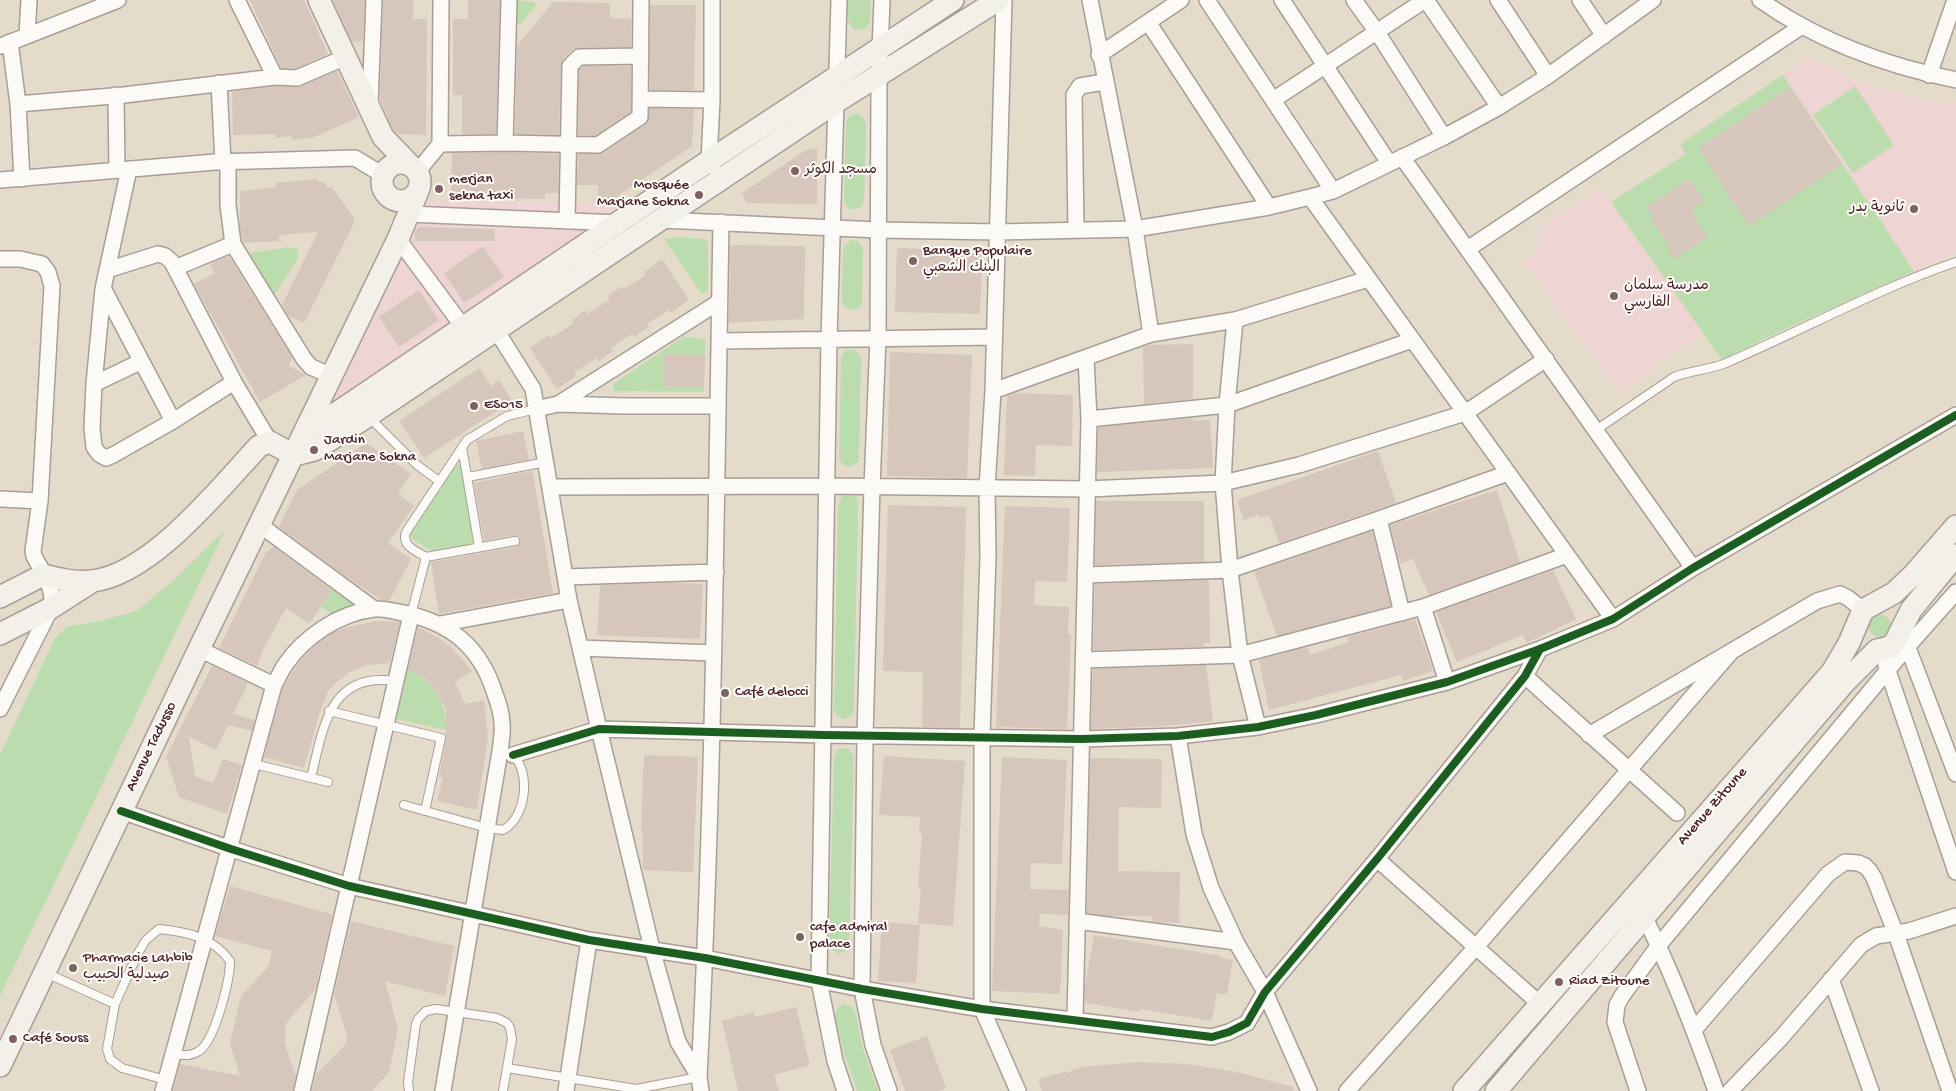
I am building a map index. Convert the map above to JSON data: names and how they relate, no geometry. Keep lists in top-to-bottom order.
{
  "streets": {
    "street": ["Avenue Tadusso", "Avenue Zitoune"]
  },
  "places": [
    "مسجد الكوثر",
    "merjan sekna taxi",
    "Mosquée Marjane Sokna",
    "ثانوية بدر",
    "Banque Populaire البنك الشعبي",
    "مدرسة سلمان الفارسي",
    "ES015",
    "Jardin Marjane Sokna",
    "Café delocci",
    "cafe admiral palace",
    "Pharmacie Lahbib صيدلية الحبيب",
    "Riad Zitoune",
    "Café Souss"
  ]
}
